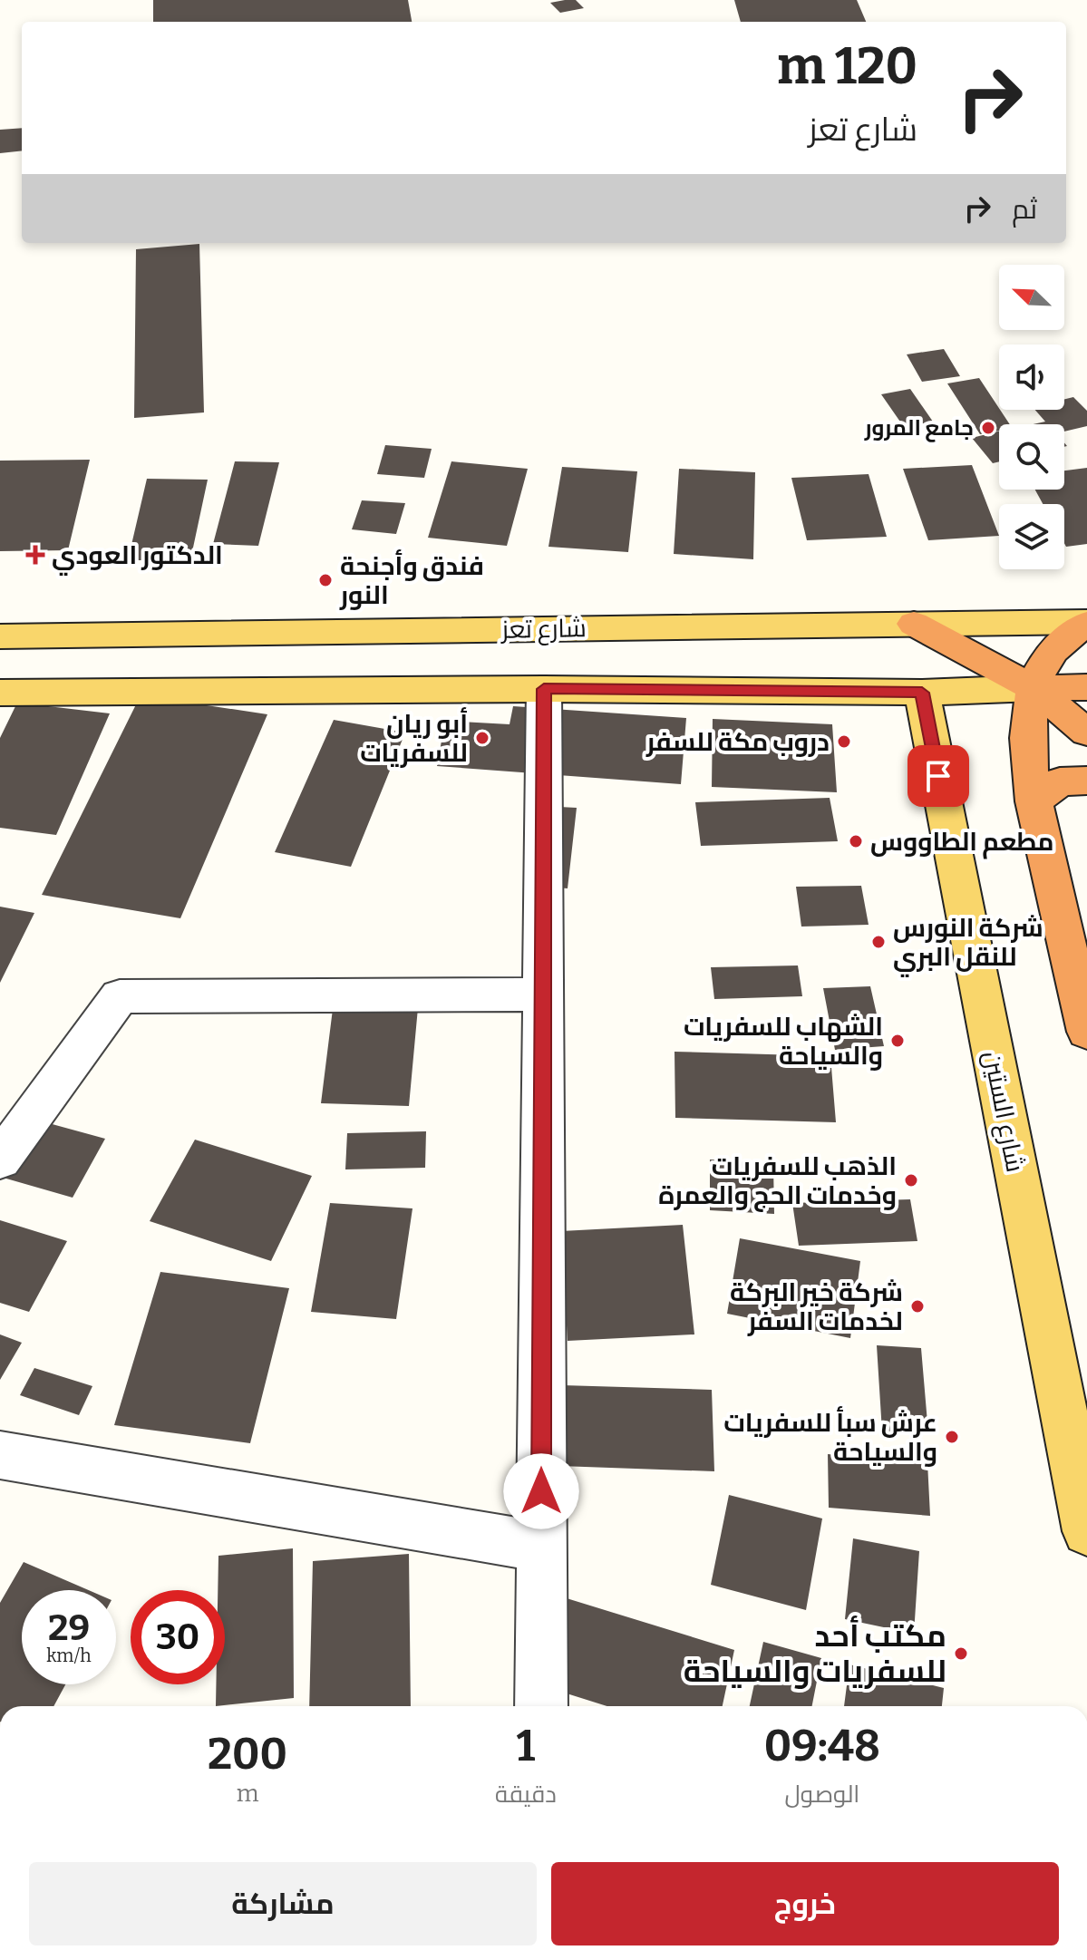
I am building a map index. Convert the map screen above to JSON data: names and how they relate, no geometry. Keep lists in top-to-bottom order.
{
  "streets": {
    "main road": ["شارع تعز", "شارع الستين"]
  },
  "places": {
    "other": [
      "جامع المرور",
      "فندق وأجنحة النور",
      "أبو ريان للسفريات",
      "دروب مكة للسفر",
      "مطعم الطاووس",
      "شركة النورس للنقل البري",
      "الشهاب للسفريات والسياحة",
      "الذهب للسفريات وخدمات الحج والعمرة",
      "شركة خير البركة لخدمات السفر",
      "عرش سبأ للسفريات والسياحة",
      "مكتب أحد للسفريات والسياحة"
    ],
    "health": ["الدكتور العودي"]
  },
  "north": "top left",
  "page": {
    "turn": ["120 m", "شارع تعز"],
    "then": "ثم",
    "speed": "29 km/h",
    "limit": "30",
    "eta": [
      "09:48",
      "الوصول",
      "1",
      "دقيقة",
      "200",
      "m"
    ],
    "buttons": ["خروج", "مشاركة"]
  }
}
